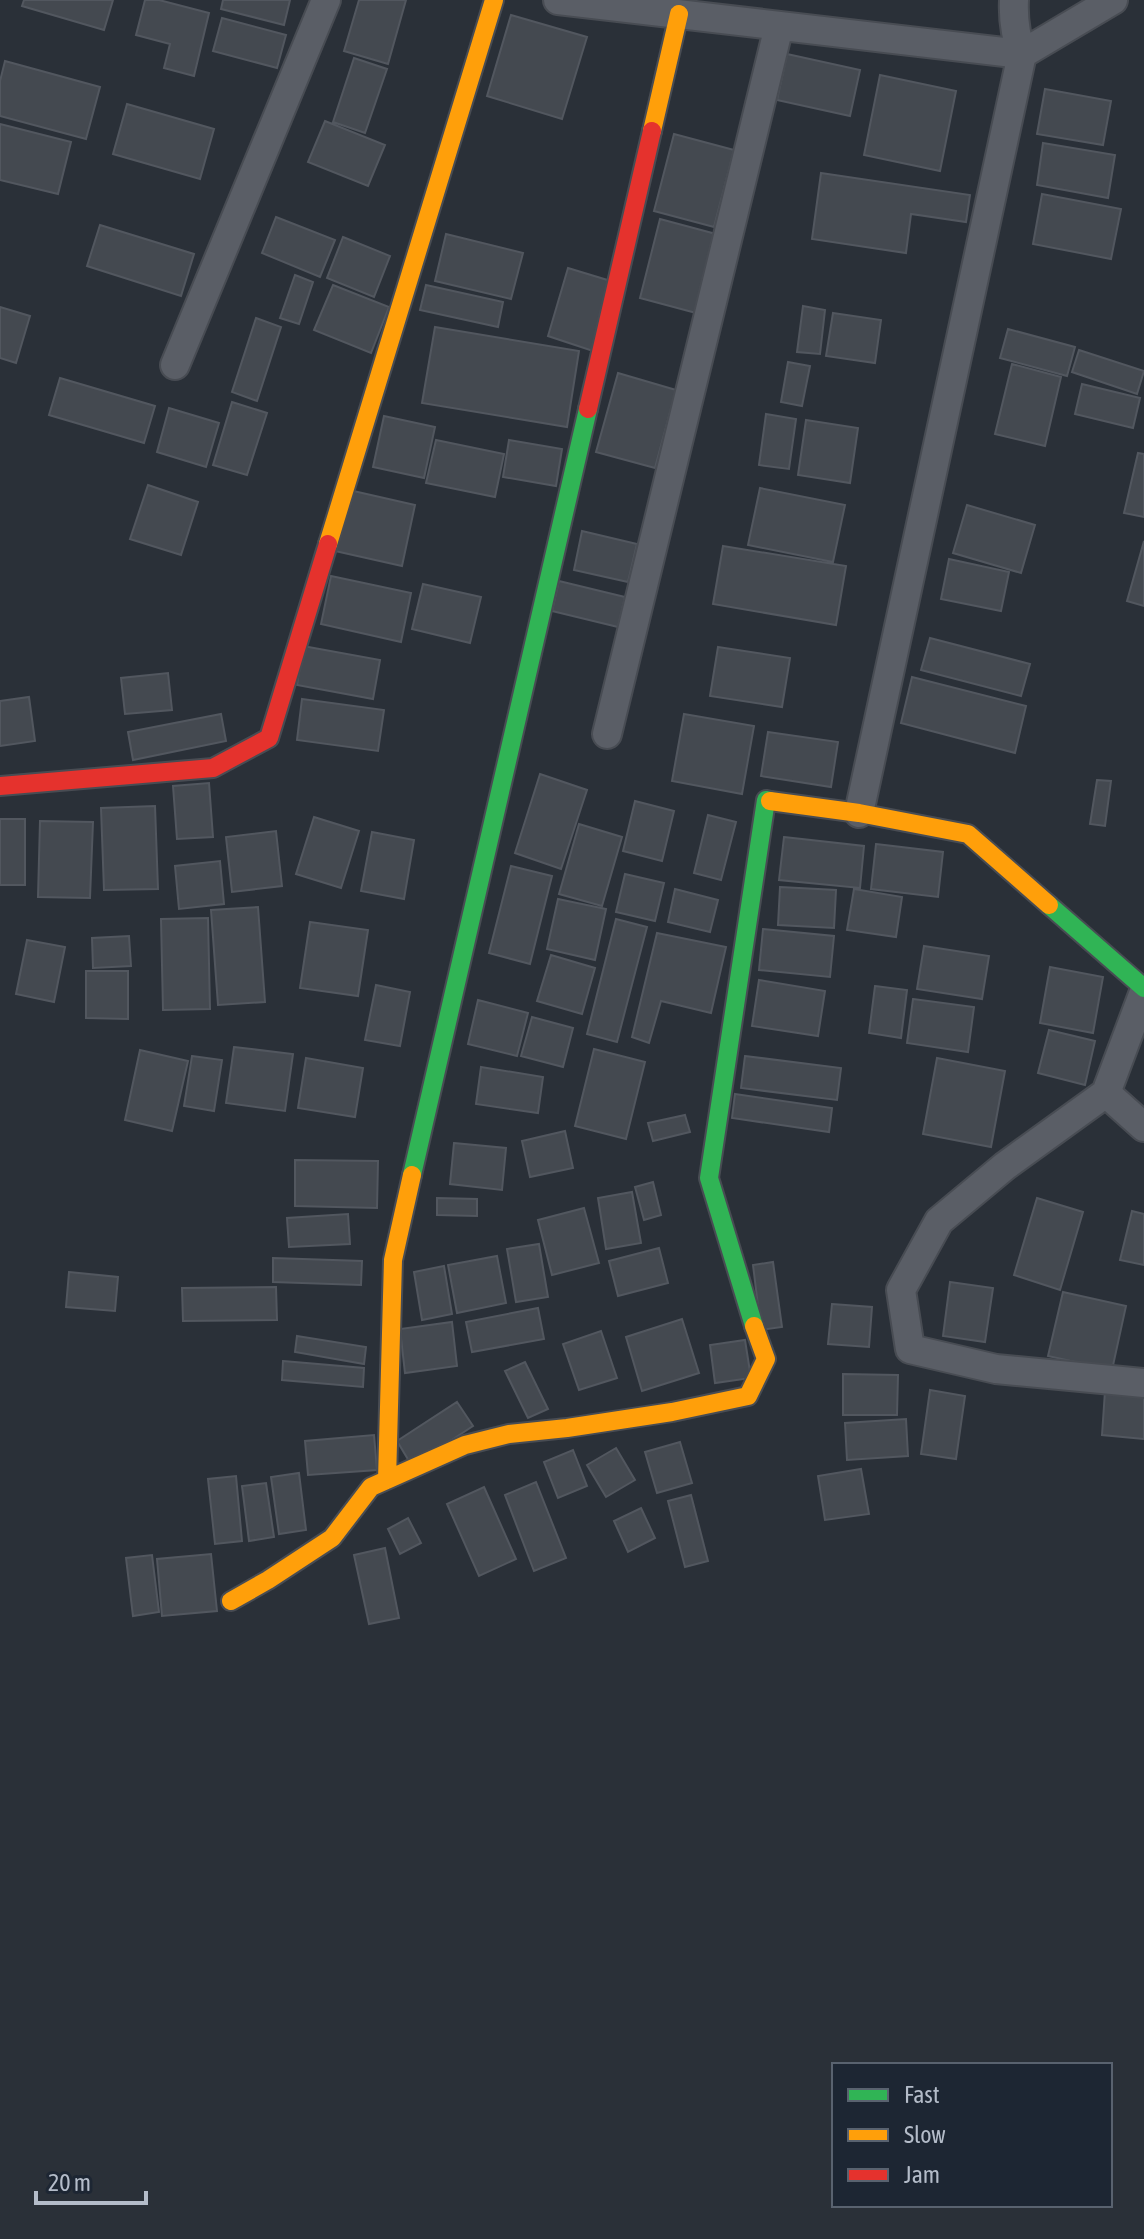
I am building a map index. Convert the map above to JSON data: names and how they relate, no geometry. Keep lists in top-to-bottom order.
{
  "legend": ["Fast", "Slow", "Jam"],
  "scale_bar": "20 m"
}
